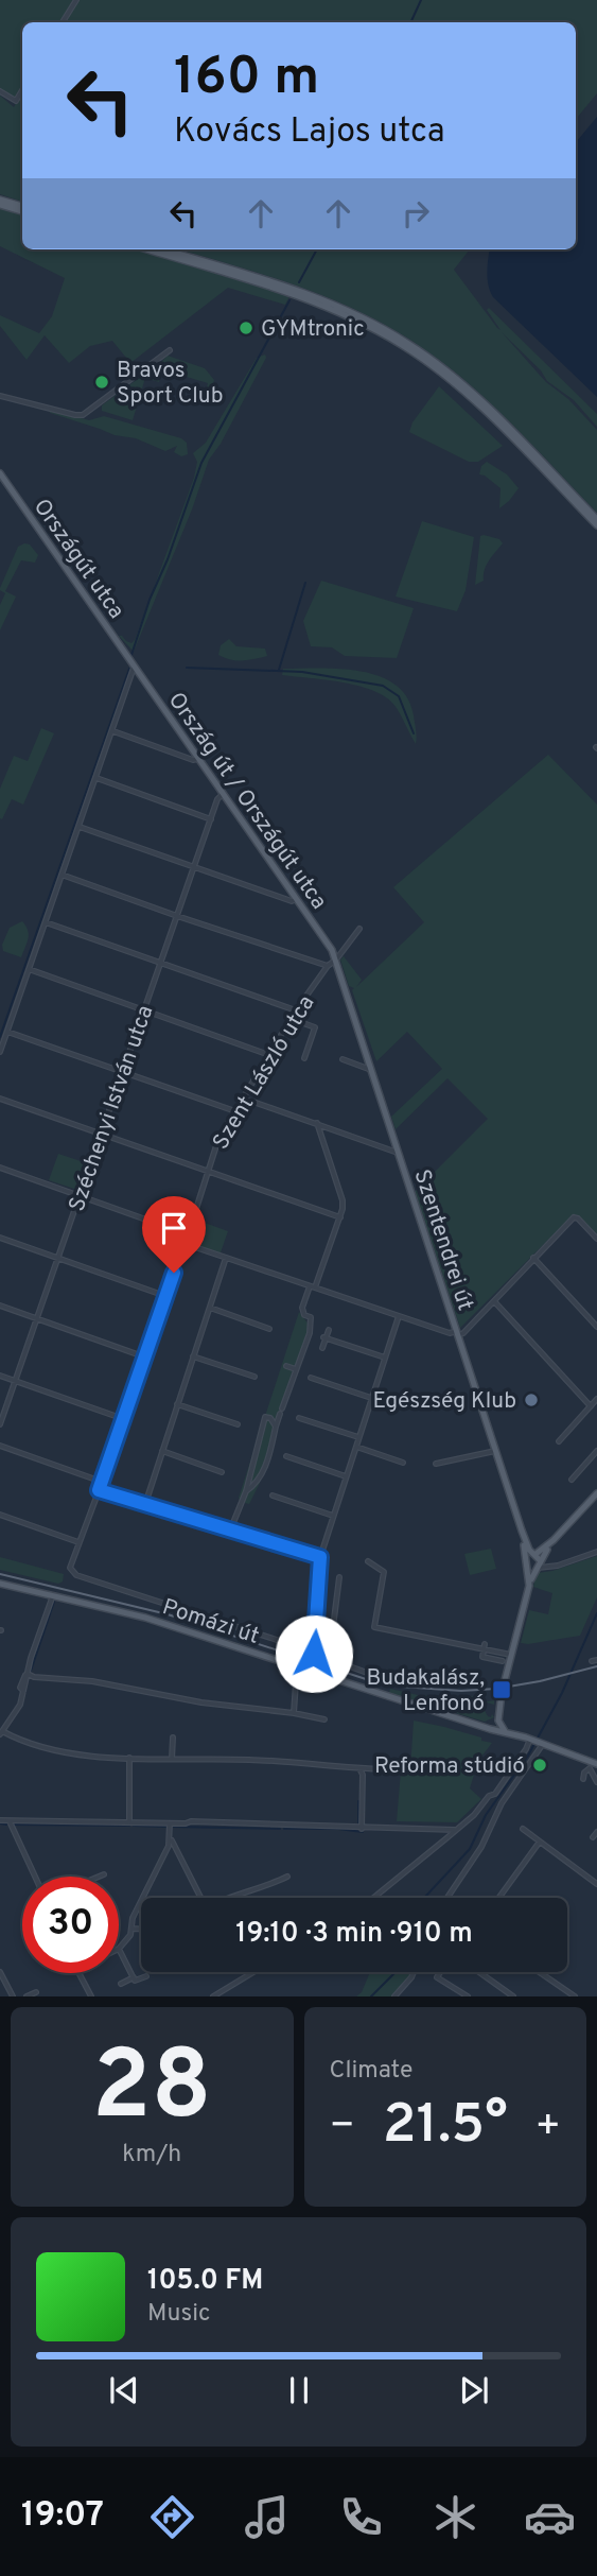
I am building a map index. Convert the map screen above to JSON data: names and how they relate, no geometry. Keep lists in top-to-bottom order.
{
  "streets": {
    "main road": [
      "Országút utca",
      "Ország út / Országút utca",
      "Szentendrei út",
      "Pomázi út"
    ],
    "street": ["Szent László utca", "Széchenyi István utca"]
  },
  "crossings": [
    ["Országút utca", "Ország út / Országút utca"],
    ["Ország út / Országút utca", "Szent László utca"],
    ["Ország út / Országút utca", "Széchenyi István utca"],
    ["Ország út / Országút utca", "Szentendrei út"],
    ["Szent László utca", "Szentendrei út"]
  ],
  "places": {
    "other": [
      "GYMtronic",
      "Bravos Sport Club",
      "Egészség Klub",
      "Reforma stúdió"
    ],
    "transit": ["Budakalász, Lenfonó"]
  },
  "page": {
    "turn": ["160 m", "Kovács Lajos utca"],
    "limit": "30",
    "trip": "19:10 · 3 min · 910 m",
    "tile": [
      ["28", "km/h"],
      "Climate"
    ],
    "heat": ["−", "21.5°", "+"],
    "song": ["105.0 FM", "Music"],
    "tabs": "19:07"
  }
}
